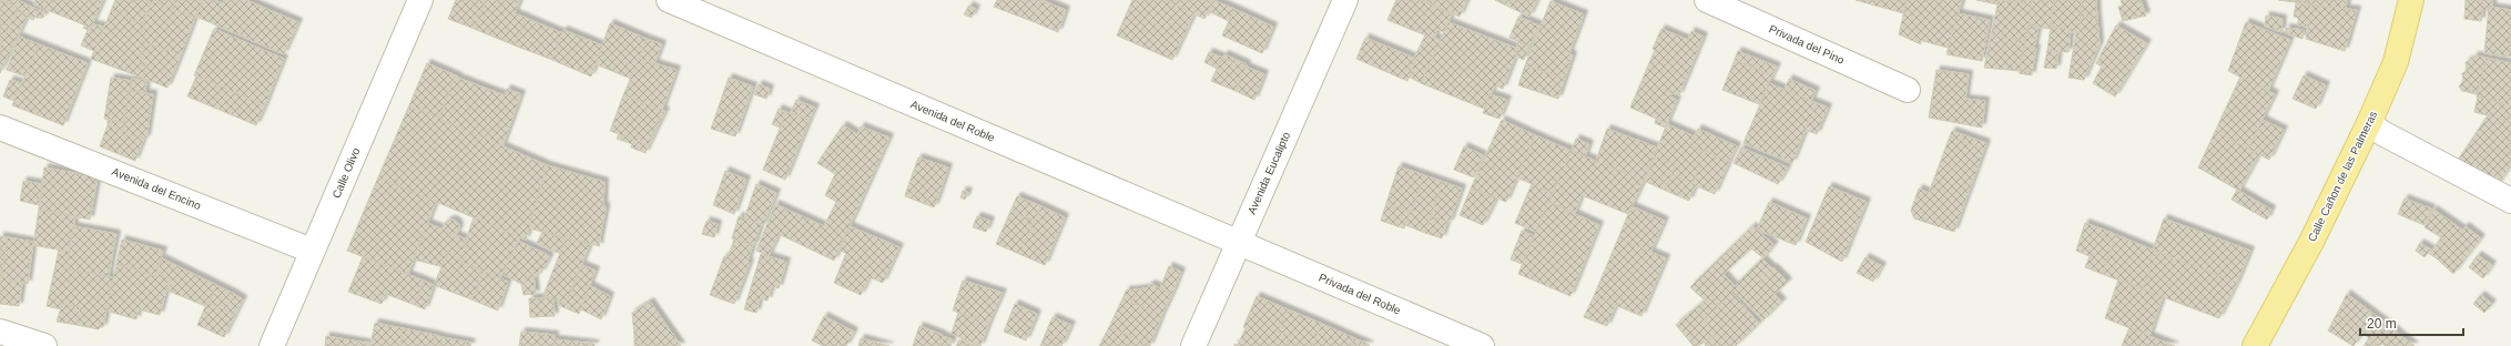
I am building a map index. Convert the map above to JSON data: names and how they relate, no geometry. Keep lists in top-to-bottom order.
{
  "streets": {
    "main road": ["Calle Cañon de las Palmeras"],
    "street": [
      "Privada del Pino",
      "Avenida del Roble",
      "Calle Olivo",
      "Avenida Eucalipto",
      "Avenida del Encino",
      "Privada del Roble"
    ]
  },
  "crossings": [
    ["Avenida del Roble", "Avenida Eucalipto"],
    ["Avenida del Roble", "Privada del Roble"],
    ["Calle Olivo", "Avenida del Encino"],
    ["Avenida Eucalipto", "Privada del Roble"]
  ],
  "scale_bar": "20 m"
}
